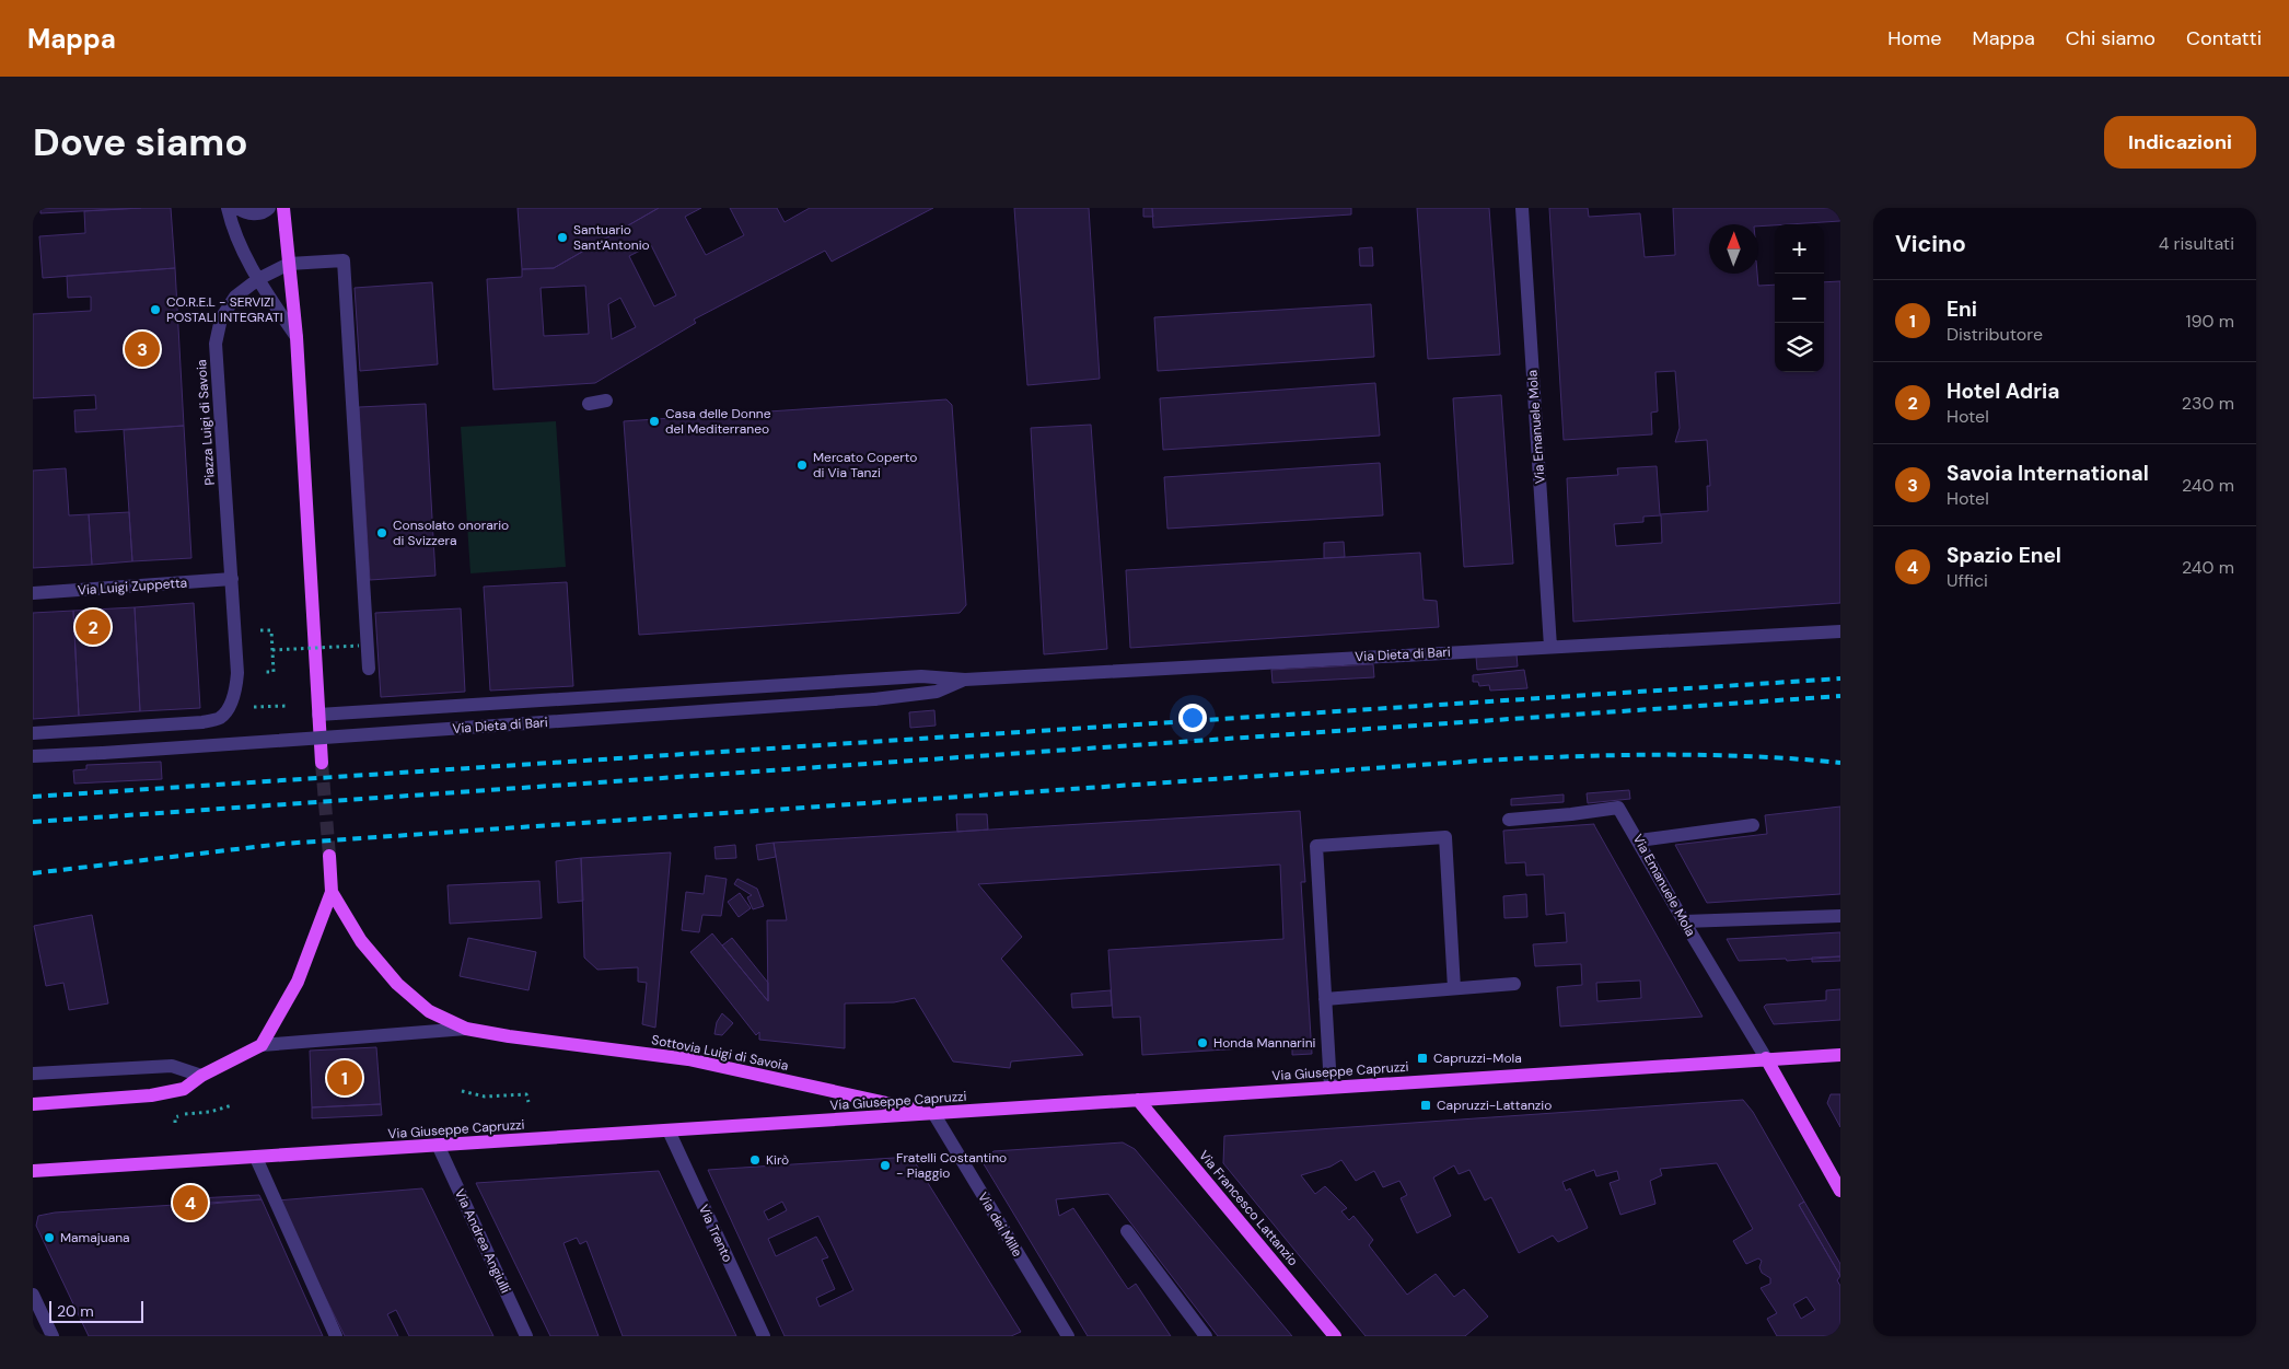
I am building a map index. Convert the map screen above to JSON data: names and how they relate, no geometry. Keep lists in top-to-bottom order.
{
  "streets": {
    "main road": ["Sottovia Luigi di Savoia", "Via Giuseppe Capruzzi", "Via Francesco Lattanzio"],
    "street": [
      "Piazza Luigi di Savoia",
      "Via Emanuele Mola",
      "Via Luigi Zuppetta",
      "Via Dieta di Bari",
      "Via dei Mille",
      "Via Trento",
      "Via Andrea Angiulli"
    ]
  },
  "crossings": [
    ["Piazza Luigi di Savoia", "Via Luigi Zuppetta"],
    ["Via Emanuele Mola", "Via Dieta di Bari"],
    ["Via Emanuele Mola", "Via Giuseppe Capruzzi"],
    ["Sottovia Luigi di Savoia", "Via Giuseppe Capruzzi"],
    ["Sottovia Luigi di Savoia", "Via dei Mille"],
    ["Via Giuseppe Capruzzi", "Via Francesco Lattanzio"],
    ["Via Giuseppe Capruzzi", "Via dei Mille"],
    ["Via Giuseppe Capruzzi", "Via Trento"],
    ["Via Giuseppe Capruzzi", "Via Andrea Angiulli"]
  ],
  "places": {
    "other": [
      "Santuario Sant'Antonio",
      "CO.R.E.L - SERVIZI POSTALI INTEGRATI",
      "Casa delle Donne del Mediterraneo",
      "Mercato Coperto di Via Tanzi",
      "Consolato onorario di Svizzera",
      "Honda Mannarini",
      "Kirò",
      "Fratelli Costantino - Piaggio",
      "Mamajuana"
    ],
    "transit": ["Capruzzi-Mola", "Capruzzi-Lattanzio"]
  },
  "scale_bar": "20 m",
  "north": "top",
  "page": {
    "header": "Mappa",
    "nav": [
      "Home",
      "Mappa",
      "Chi siamo",
      "Contatti"
    ],
    "buttons": "Indicazioni",
    "title": "Dove siamo",
    "heading": ["Vicino", "4 risultati"],
    "map_buttons": ["+", "−"],
    "list": [
      {
        "mark": "1",
        "name": "Eni",
        "note": "Distributore",
        "value": "190 m"
      },
      {
        "mark": "2",
        "name": "Hotel Adria",
        "note": "Hotel",
        "value": "230 m"
      },
      {
        "mark": "3",
        "name": "Savoia International",
        "note": "Hotel",
        "value": "240 m"
      },
      {
        "mark": "4",
        "name": "Spazio Enel",
        "note": "Uffici",
        "value": "240 m"
      }
    ],
    "pins": [
      "3",
      "2",
      "1",
      "4"
    ],
    "scale": "20 m"
  }
}
